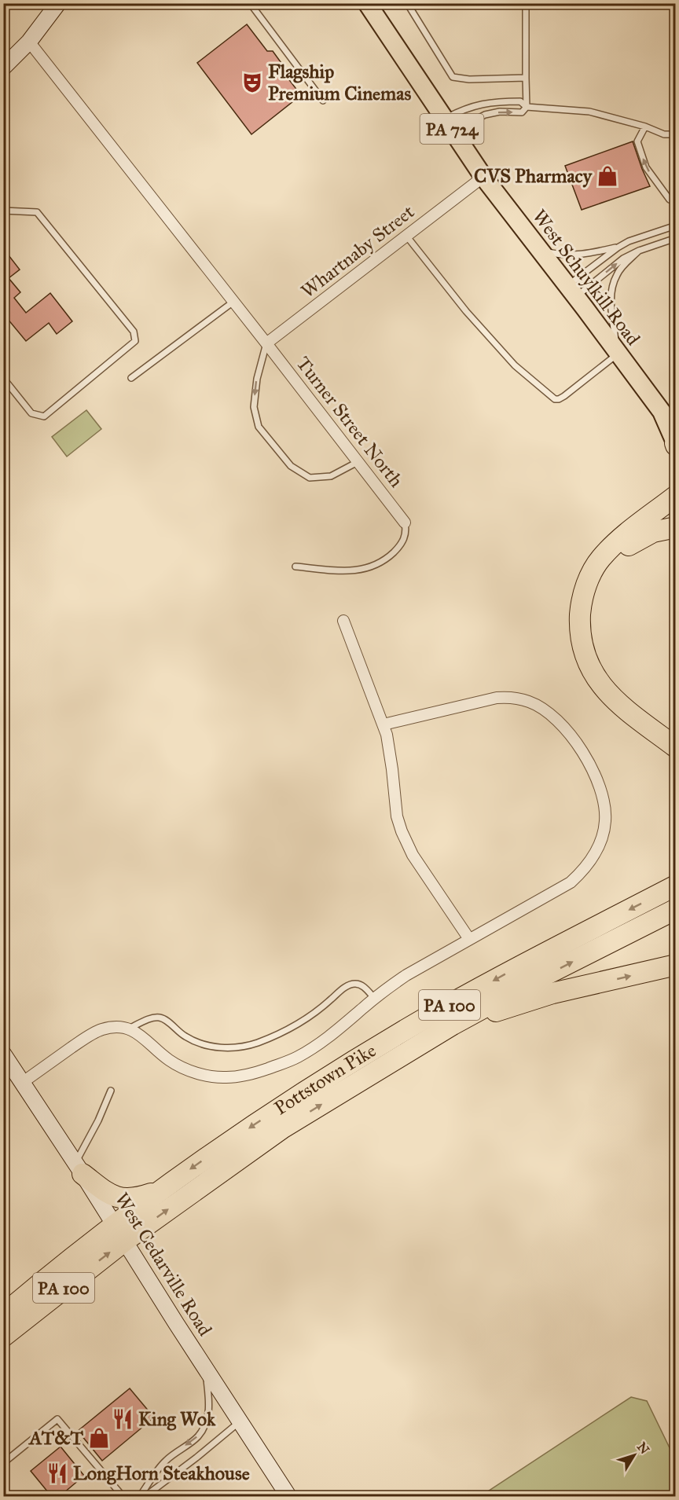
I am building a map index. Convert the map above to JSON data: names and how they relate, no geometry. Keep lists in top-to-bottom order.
{
  "streets": {
    "highway": ["PA 100", "Pottstown Pike"],
    "main road": ["PA 724", "West Schuylkill Road"],
    "street": ["Whartnaby Street", "Turner Street North", "West Cedarville Road"]
  },
  "crossings": [
    ["Whartnaby Street", "West Schuylkill Road"],
    ["Whartnaby Street", "Turner Street North"],
    ["Pottstown Pike", "West Cedarville Road"]
  ],
  "places": {
    "theatre": ["Flagship Premium Cinemas"],
    "shop": ["CVS Pharmacy", "AT&T"],
    "restaurant": ["King Wok", "LongHorn Steakhouse"]
  },
  "north": "top right"
}
